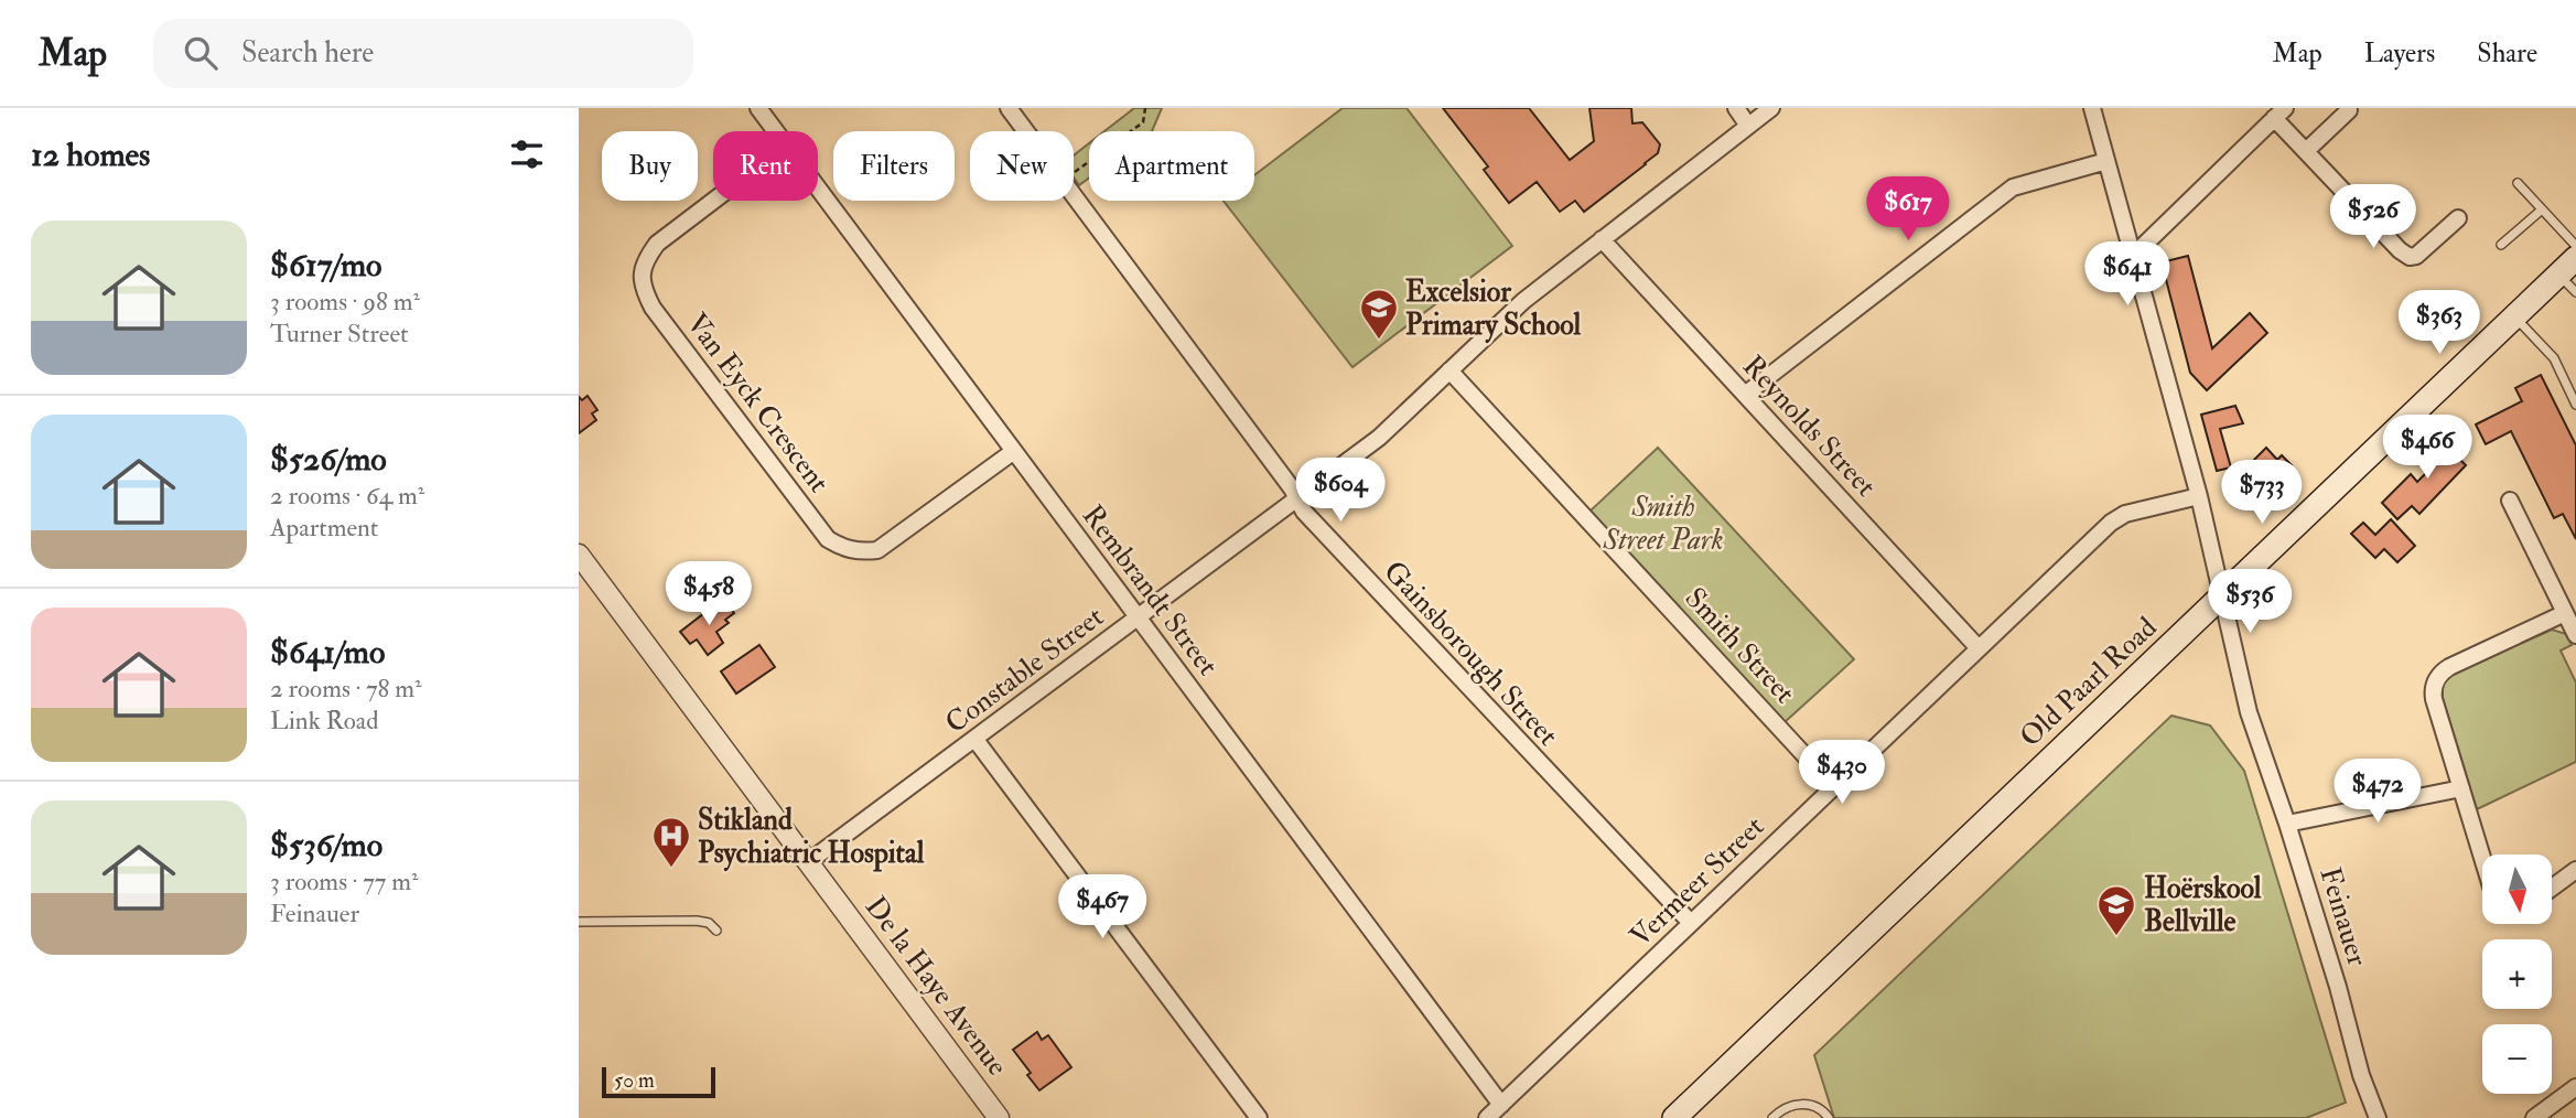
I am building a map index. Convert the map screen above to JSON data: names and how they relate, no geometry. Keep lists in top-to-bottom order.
{
  "streets": {
    "main road": ["Old Paarl Road"],
    "street": [
      "Van Eyck Crescent",
      "Reynolds Street",
      "Rembrandt Street",
      "Smith Street",
      "Gainsborough Street",
      "Constable Street",
      "Vermeer Street",
      "Feinauer",
      "De la Haye Avenue"
    ]
  },
  "crossings": [
    ["Van Eyck Crescent", "Rembrandt Street"],
    ["Reynolds Street", "Constable Street"],
    ["Reynolds Street", "Vermeer Street"],
    ["Rembrandt Street", "Constable Street"],
    ["Rembrandt Street", "Vermeer Street"],
    ["Smith Street", "Constable Street"],
    ["Smith Street", "Vermeer Street"],
    ["Gainsborough Street", "Constable Street"],
    ["Gainsborough Street", "Vermeer Street"],
    ["Constable Street", "De la Haye Avenue"],
    ["Old Paarl Road", "Feinauer"],
    ["Vermeer Street", "Feinauer"]
  ],
  "parks": ["Smith Street Park"],
  "places": {
    "school or university": ["Excelsior Primary School", "Hoërskool Bellville"],
    "hospital": ["Stikland Psychiatric Hospital"]
  },
  "scale_bar": "50 m",
  "north": "bottom",
  "page": {
    "header": "Map",
    "search": "Search here",
    "nav": ["Map", "Layers", "Share"],
    "heading": "12 homes",
    "chip": [
      "Buy",
      "Rent",
      "Filters",
      "New",
      "Apartment"
    ],
    "price": [
      "$617",
      "$526",
      "$641",
      "$363",
      "$466",
      "$604",
      "$733",
      "$458",
      "$536",
      "$430",
      "$472",
      "$467"
    ],
    "list": [
      {
        "name": "$617/mo",
        "note": "3 rooms · 98 m² · Turner Street"
      },
      {
        "name": "$526/mo",
        "note": "2 rooms · 64 m² · Apartment"
      },
      {
        "name": "$641/mo",
        "note": "2 rooms · 78 m² · Link Road"
      },
      {
        "name": "$536/mo",
        "note": "3 rooms · 77 m² · Feinauer"
      }
    ],
    "map_buttons": ["+", "−"],
    "scale": "50 m"
  }
}
